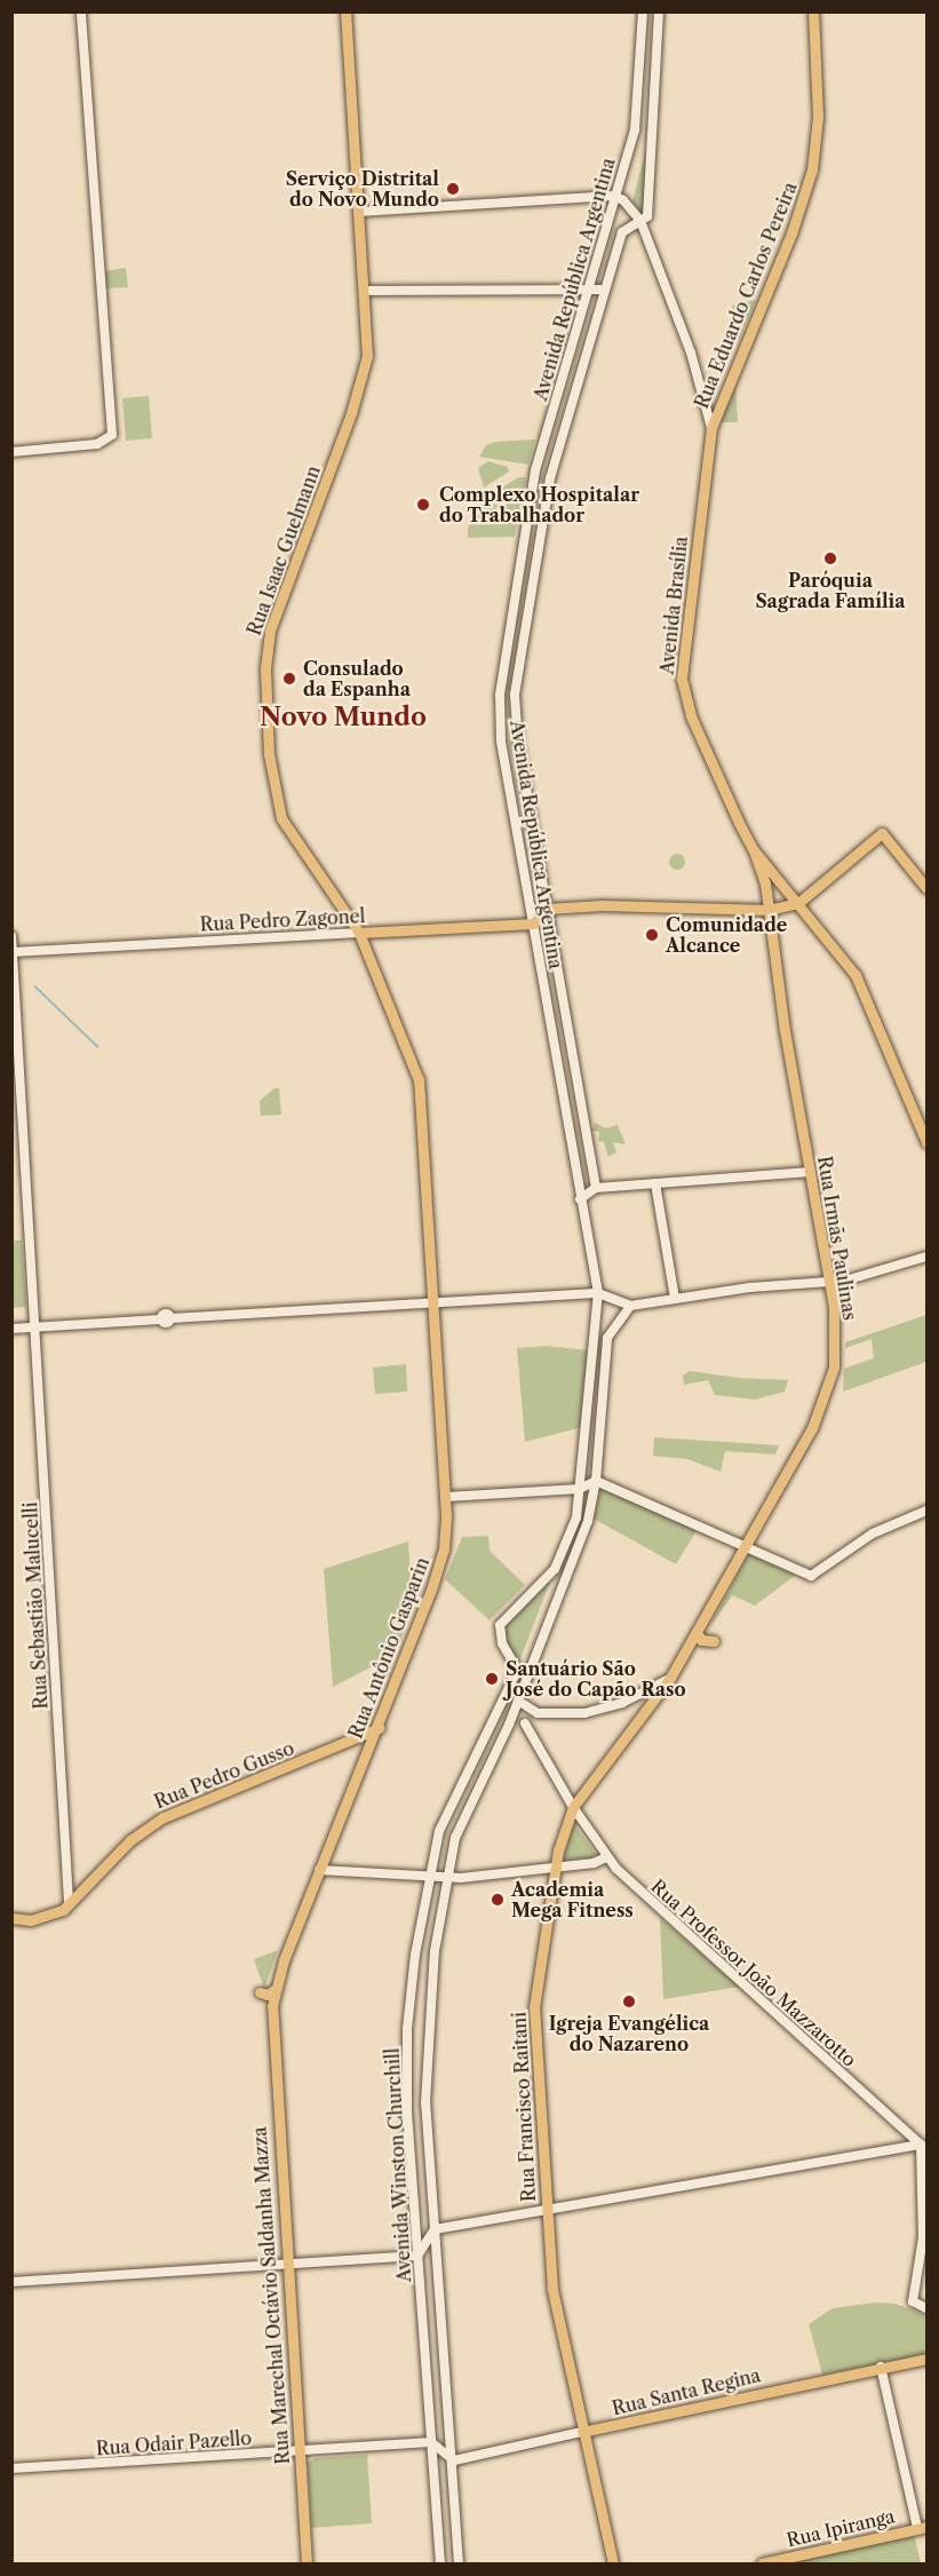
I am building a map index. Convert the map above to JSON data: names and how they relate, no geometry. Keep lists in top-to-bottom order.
{
  "streets": {
    "main road": [
      "Rua Eduardo Carlos Pereira",
      "Rua Isaac Guelmann",
      "Avenida Brasília",
      "Rua Pedro Zagonel",
      "Rua Irmãs Paulinas",
      "Rua Antônio Gasparin",
      "Rua Pedro Gusso",
      "Rua Francisco Raitani",
      "Rua Marechal Octávio Saldanha Mazza",
      "Rua Santa Regina",
      "Rua Ipiranga"
    ],
    "street": [
      "Avenida República Argentina",
      "Rua Sebastião Malucelli",
      "Rua Professor João Mazzarotto",
      "Avenida Winston Churchill",
      "Rua Odair Pazello"
    ]
  },
  "crossings": [
    ["Avenida República Argentina", "Avenida Brasília"],
    ["Avenida República Argentina", "Rua Pedro Zagonel"],
    ["Avenida República Argentina", "Avenida Winston Churchill"],
    ["Rua Eduardo Carlos Pereira", "Avenida Brasília"],
    ["Rua Isaac Guelmann", "Rua Pedro Zagonel"],
    ["Rua Isaac Guelmann", "Rua Antônio Gasparin"],
    ["Avenida Brasília", "Rua Irmãs Paulinas"],
    ["Rua Pedro Zagonel", "Rua Sebastião Malucelli"],
    ["Rua Irmãs Paulinas", "Rua Francisco Raitani"],
    ["Rua Sebastião Malucelli", "Rua Pedro Gusso"],
    ["Rua Antônio Gasparin", "Rua Pedro Gusso"],
    ["Rua Antônio Gasparin", "Rua Marechal Octávio Saldanha Mazza"],
    ["Rua Professor João Mazzarotto", "Rua Francisco Raitani"],
    ["Rua Francisco Raitani", "Rua Santa Regina"],
    ["Avenida Winston Churchill", "Rua Santa Regina"],
    ["Avenida Winston Churchill", "Rua Odair Pazello"],
    ["Rua Marechal Octávio Saldanha Mazza", "Rua Odair Pazello"]
  ],
  "districts": ["Novo Mundo"],
  "places": [
    "Serviço Distrital do Novo Mundo",
    "Complexo Hospitalar do Trabalhador",
    "Paróquia Sagrada Família",
    "Consulado da Espanha",
    "Comunidade Alcance",
    "Santuário São José do Capão Raso",
    "Academia Mega Fitness",
    "Igreja Evangélica do Nazareno"
  ]
}
